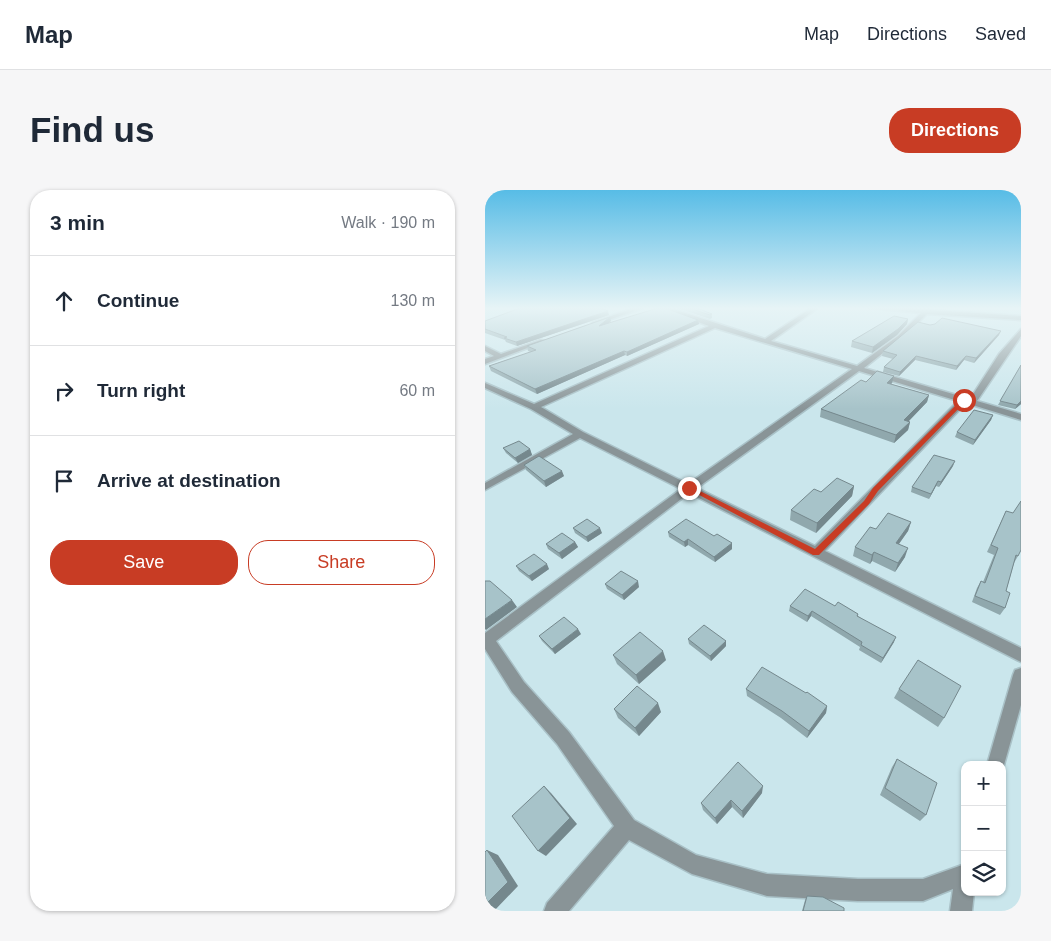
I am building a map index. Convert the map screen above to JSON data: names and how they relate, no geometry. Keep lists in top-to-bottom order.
{
  "page": {
    "header": "Map",
    "nav": ["Map", "Directions", "Saved"],
    "buttons": [
      "Directions",
      ["Save", "Share"]
    ],
    "title": "Find us",
    "heading": ["3 min", "Walk · 190 m"],
    "list": [
      ["Continue", "130 m"],
      ["Turn right", "60 m"],
      "Arrive at destination"
    ],
    "map_buttons": ["+", "−"]
  }
}
